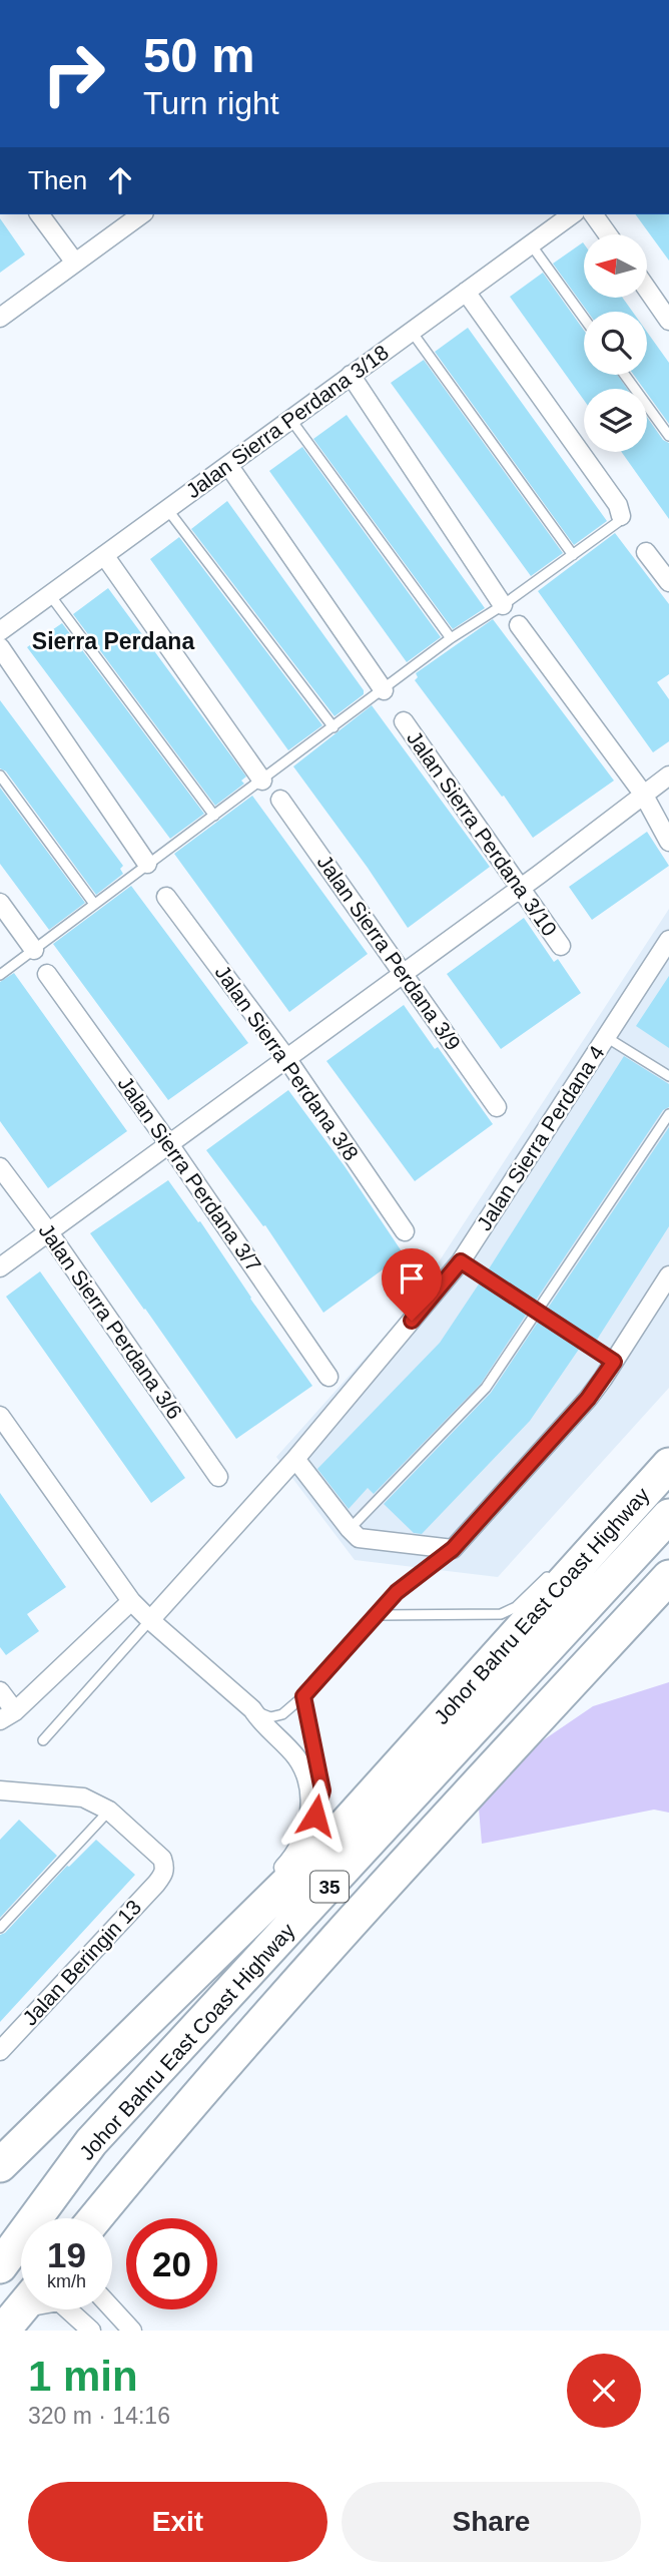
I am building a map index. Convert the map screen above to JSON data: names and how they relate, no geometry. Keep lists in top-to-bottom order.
{
  "streets": {
    "highway": ["Johor Bahru East Coast Highway", "35"],
    "street": [
      "Jalan Sierra Perdana 3/18",
      "Jalan Sierra Perdana 3/10",
      "Jalan Sierra Perdana 3/9",
      "Jalan Sierra Perdana 3/8",
      "Jalan Sierra Perdana 4",
      "Jalan Sierra Perdana 3/7",
      "Jalan Sierra Perdana 3/6",
      "Jalan Beringin 13"
    ]
  },
  "districts": ["Sierra Perdana"],
  "north": "left",
  "page": {
    "turn": ["50 m", "Turn right"],
    "then": "Then",
    "speed": "19 km/h",
    "limit": "20",
    "heading": ["1 min", "320 m · 14:16"],
    "buttons": ["Exit", "Share"]
  }
}
